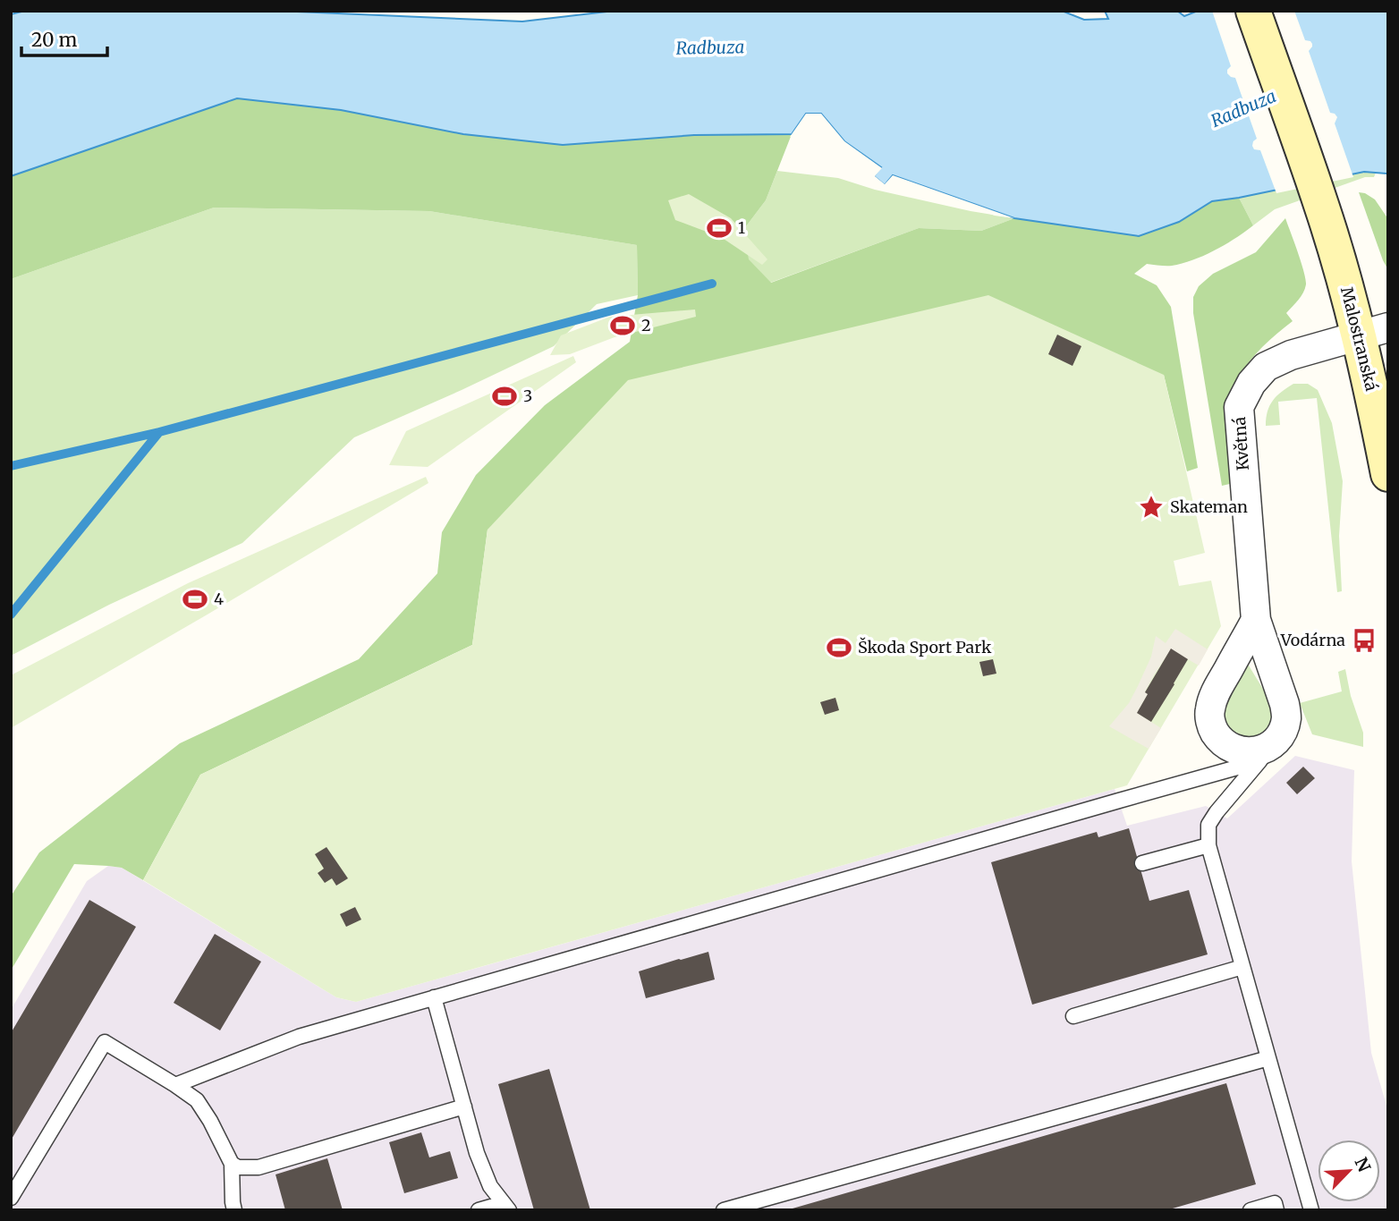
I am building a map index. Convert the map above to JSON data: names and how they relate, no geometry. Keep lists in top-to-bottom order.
{
  "streets": {
    "main road": ["Malostranská"],
    "street": ["Květná"]
  },
  "crossings": [
    ["Malostranská", "Květná"]
  ],
  "water": ["Radbuza"],
  "places": {
    "sports": [
      "1",
      "2",
      "3",
      "4",
      "Škoda Sport Park"
    ],
    "place": ["Skateman"],
    "bus stop": ["Vodárna"]
  },
  "scale_bar": "20 m",
  "north": "top right"
}
